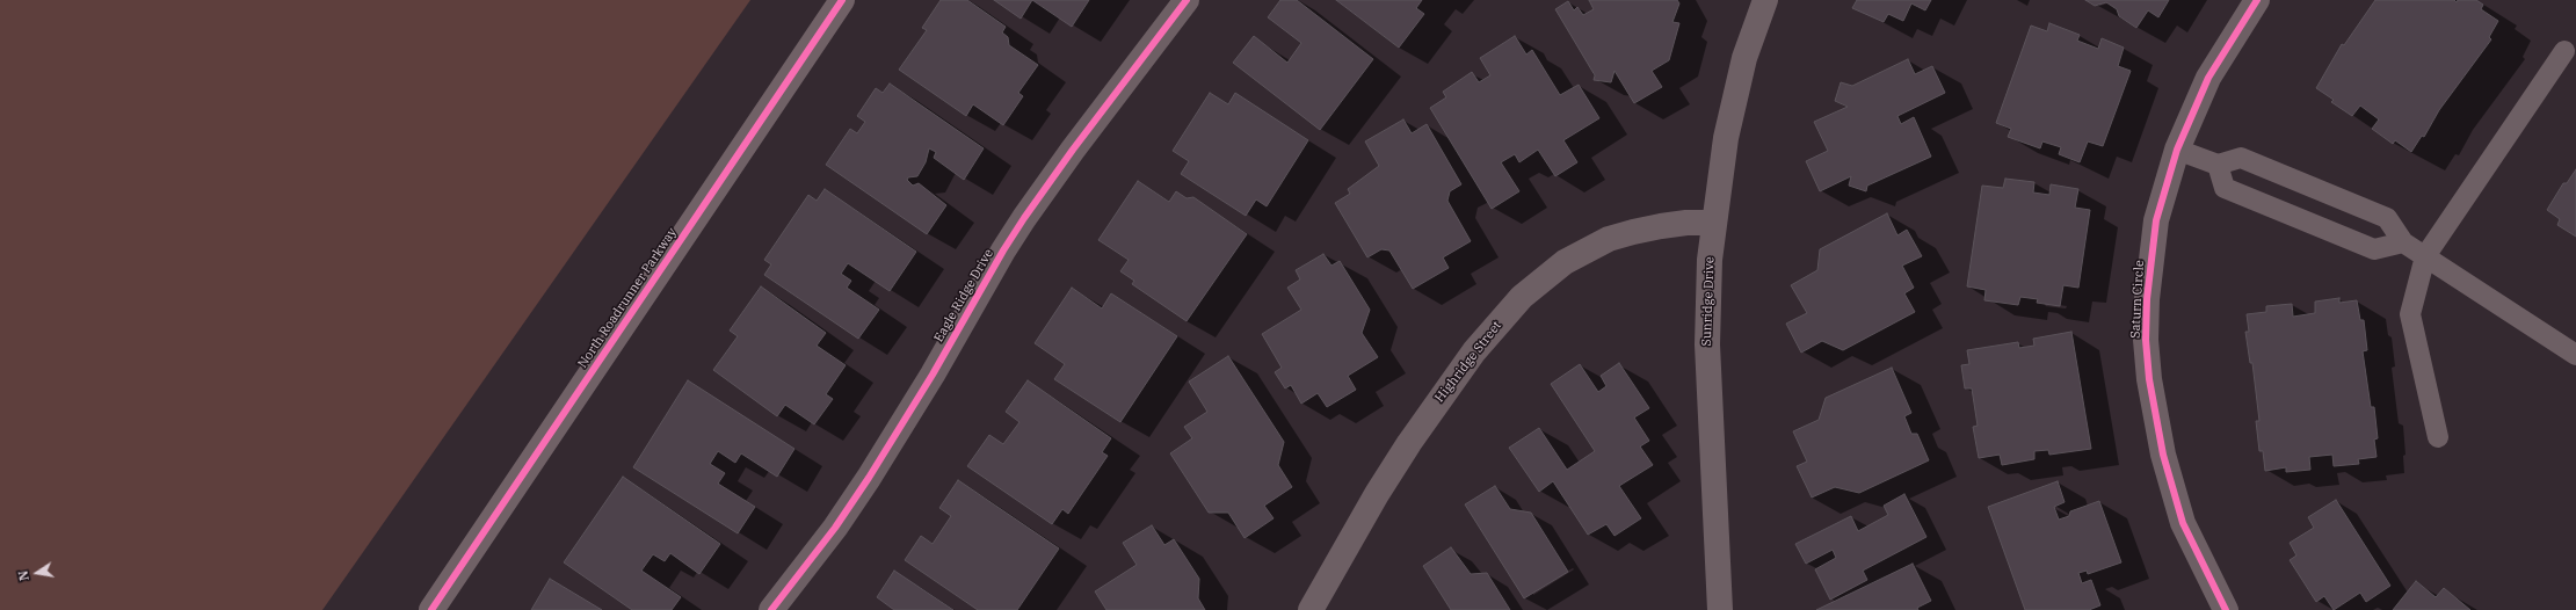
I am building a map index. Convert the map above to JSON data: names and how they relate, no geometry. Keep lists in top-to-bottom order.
{
  "streets": {
    "street": [
      "Eagle Ridge Drive",
      "North Roadrunner Parkway",
      "Saturn Circle",
      "Sunridge Drive",
      "Highridge Street"
    ]
  },
  "crossings": [
    ["Sunridge Drive", "Highridge Street"]
  ],
  "north": "left"
}
